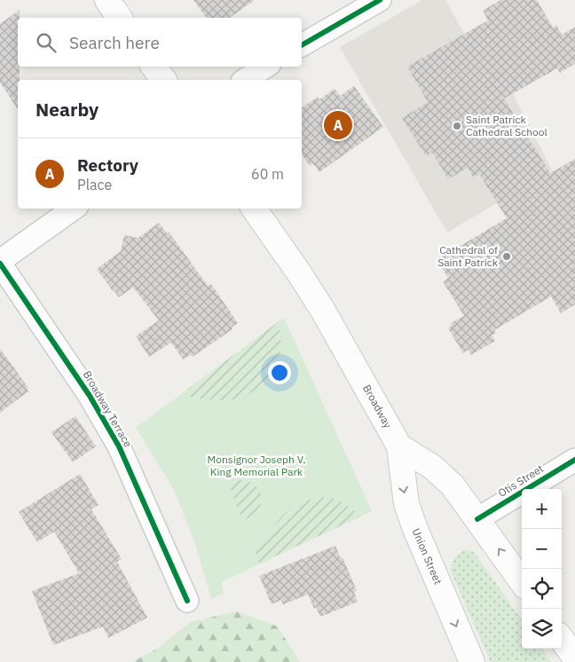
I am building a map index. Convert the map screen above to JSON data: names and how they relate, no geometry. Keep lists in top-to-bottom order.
{
  "streets": {
    "main road": ["Broadway", "Union Street"],
    "street": ["Broadway Terrace", "Otis Street"]
  },
  "crossings": [
    ["Broadway", "Union Street"]
  ],
  "parks": ["Monsignor Joseph V. King Memorial Park"],
  "places": ["Saint Patrick Cathedral School", "Cathedral of Saint Patrick"],
  "page": {
    "search": "Search here",
    "heading": "Nearby",
    "pins": "A",
    "list": [
      {
        "mark": "A",
        "name": "Rectory",
        "note": "Place",
        "value": "60 m"
      }
    ],
    "map_buttons": ["+", "−"]
  }
}
